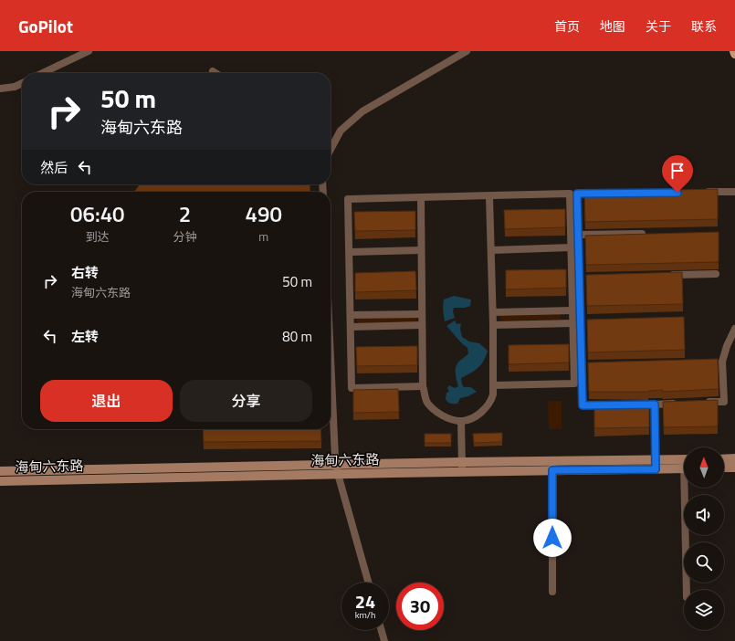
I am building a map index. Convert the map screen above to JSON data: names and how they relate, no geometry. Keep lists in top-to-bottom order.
{
  "streets": {
    "main road": ["海甸六东路"]
  },
  "north": "top",
  "page": {
    "header": "GoPilot",
    "nav": [
      "首页",
      "地图",
      "关于",
      "联系"
    ],
    "turn": ["50 m", "海甸六东路"],
    "then": "然后",
    "eta": [
      "06:40",
      "到达",
      "2",
      "分钟",
      "490",
      "m"
    ],
    "list": [
      {
        "name": "右转",
        "note": "海甸六东路",
        "value": "50 m"
      },
      {
        "name": "左转",
        "value": "80 m"
      }
    ],
    "buttons": ["退出", "分享"],
    "speed": "24 km/h",
    "limit": "30"
  }
}
